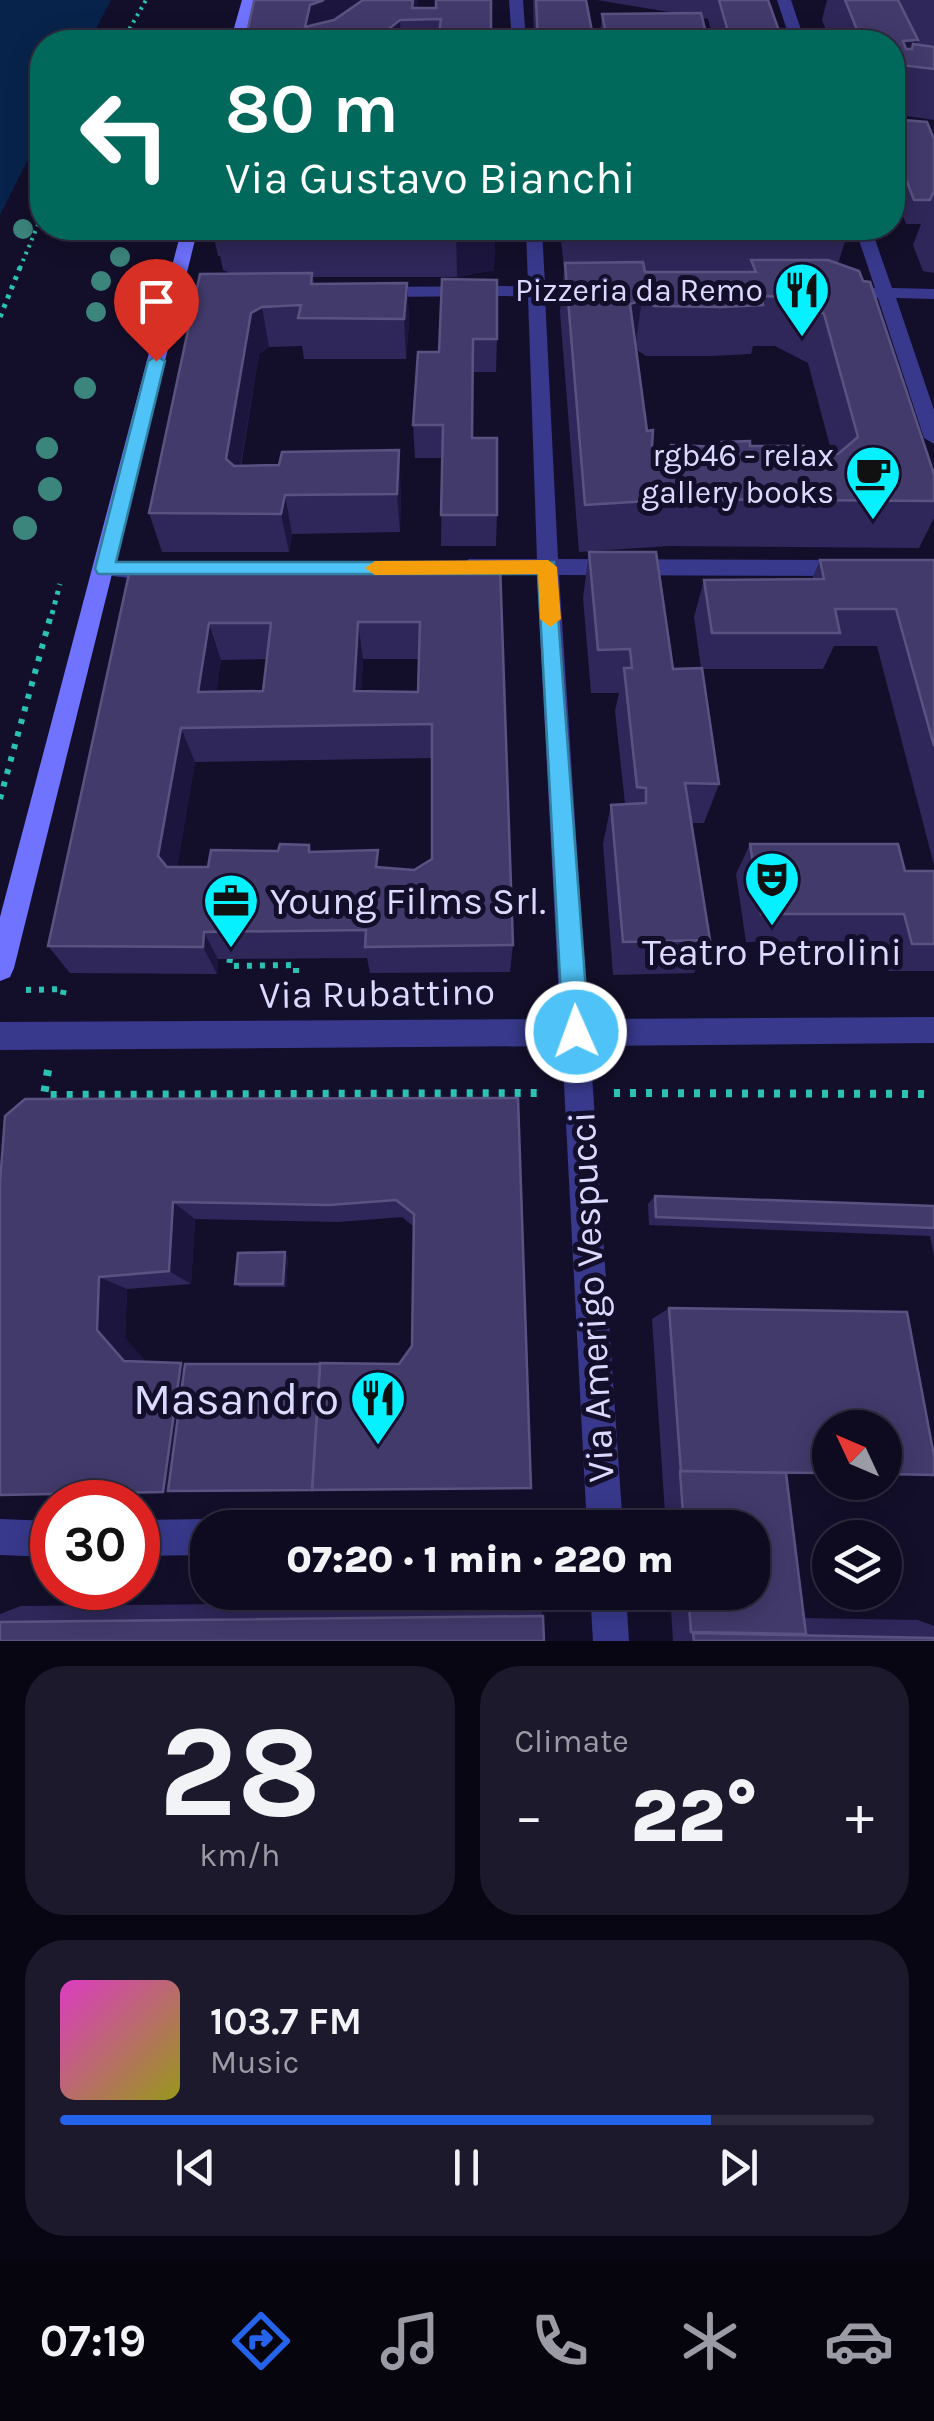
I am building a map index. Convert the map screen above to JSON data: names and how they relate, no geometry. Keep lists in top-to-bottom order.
{
  "streets": {
    "street": ["Via Rubattino", "Via Amerigo Vespucci"]
  },
  "crossings": [
    ["Via Rubattino", "Via Amerigo Vespucci"]
  ],
  "places": {
    "restaurant": ["Pizzeria da Remo", "Masandro"],
    "cafe": ["rgb46 - relax gallery books"],
    "theatre": ["Teatro Petrolini"],
    "office": ["Young Films Srl."]
  },
  "north": "top left",
  "page": {
    "turn": ["80 m", "Via Gustavo Bianchi"],
    "limit": "30",
    "trip": "07:20 · 1 min · 220 m",
    "tile": [
      ["28", "km/h"],
      "Climate"
    ],
    "heat": ["−", "22°", "+"],
    "song": ["103.7 FM", "Music"],
    "tabs": "07:19"
  }
}
